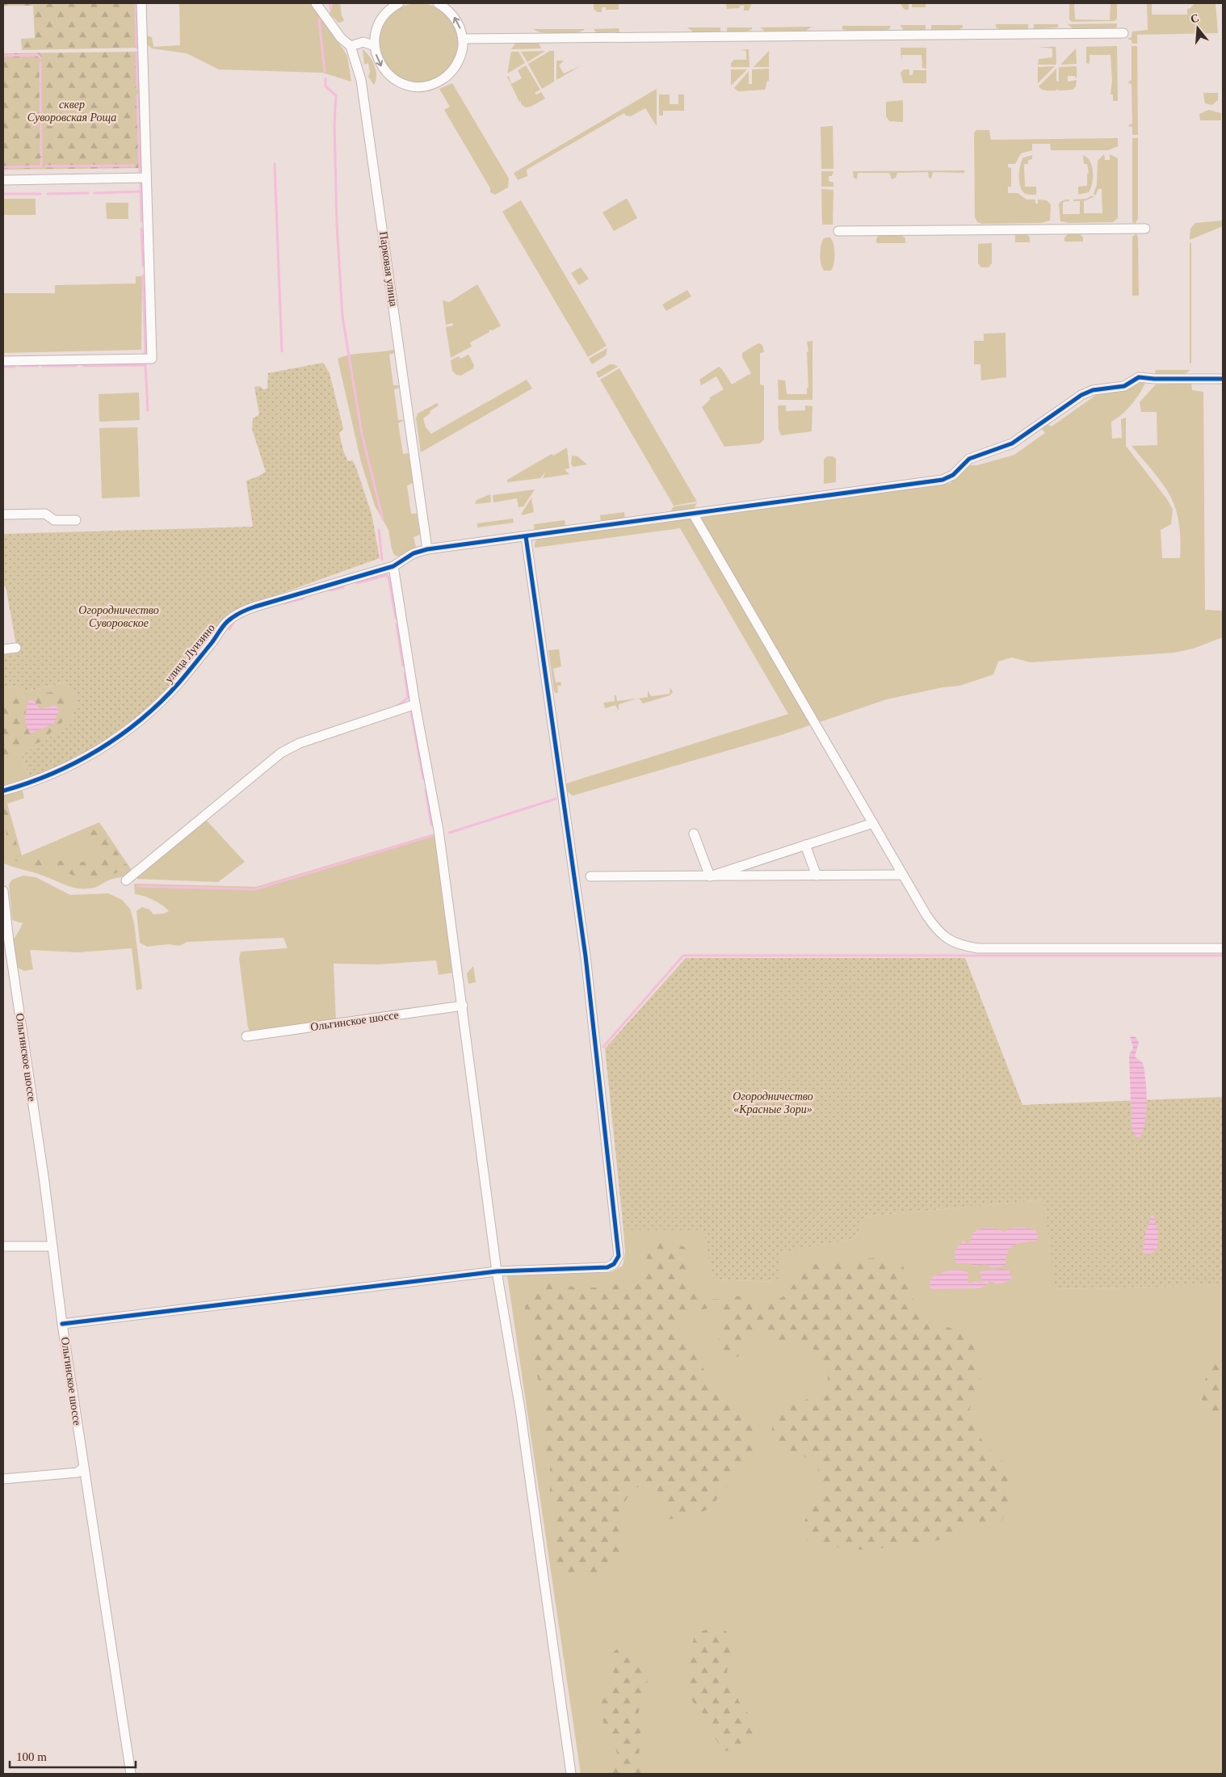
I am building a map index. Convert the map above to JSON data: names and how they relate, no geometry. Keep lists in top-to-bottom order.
{
  "streets": {
    "street": ["Парковая улица", "улица Луизино", "Ольгинское шоссе"]
  },
  "crossings": [
    ["Парковая улица", "улица Луизино"]
  ],
  "parks": ["сквер Суворовская Роща", "Огородничество Суворовское", "Огородничество «Красные Зори»"],
  "scale_bar": "100 m",
  "north": "top"
}
